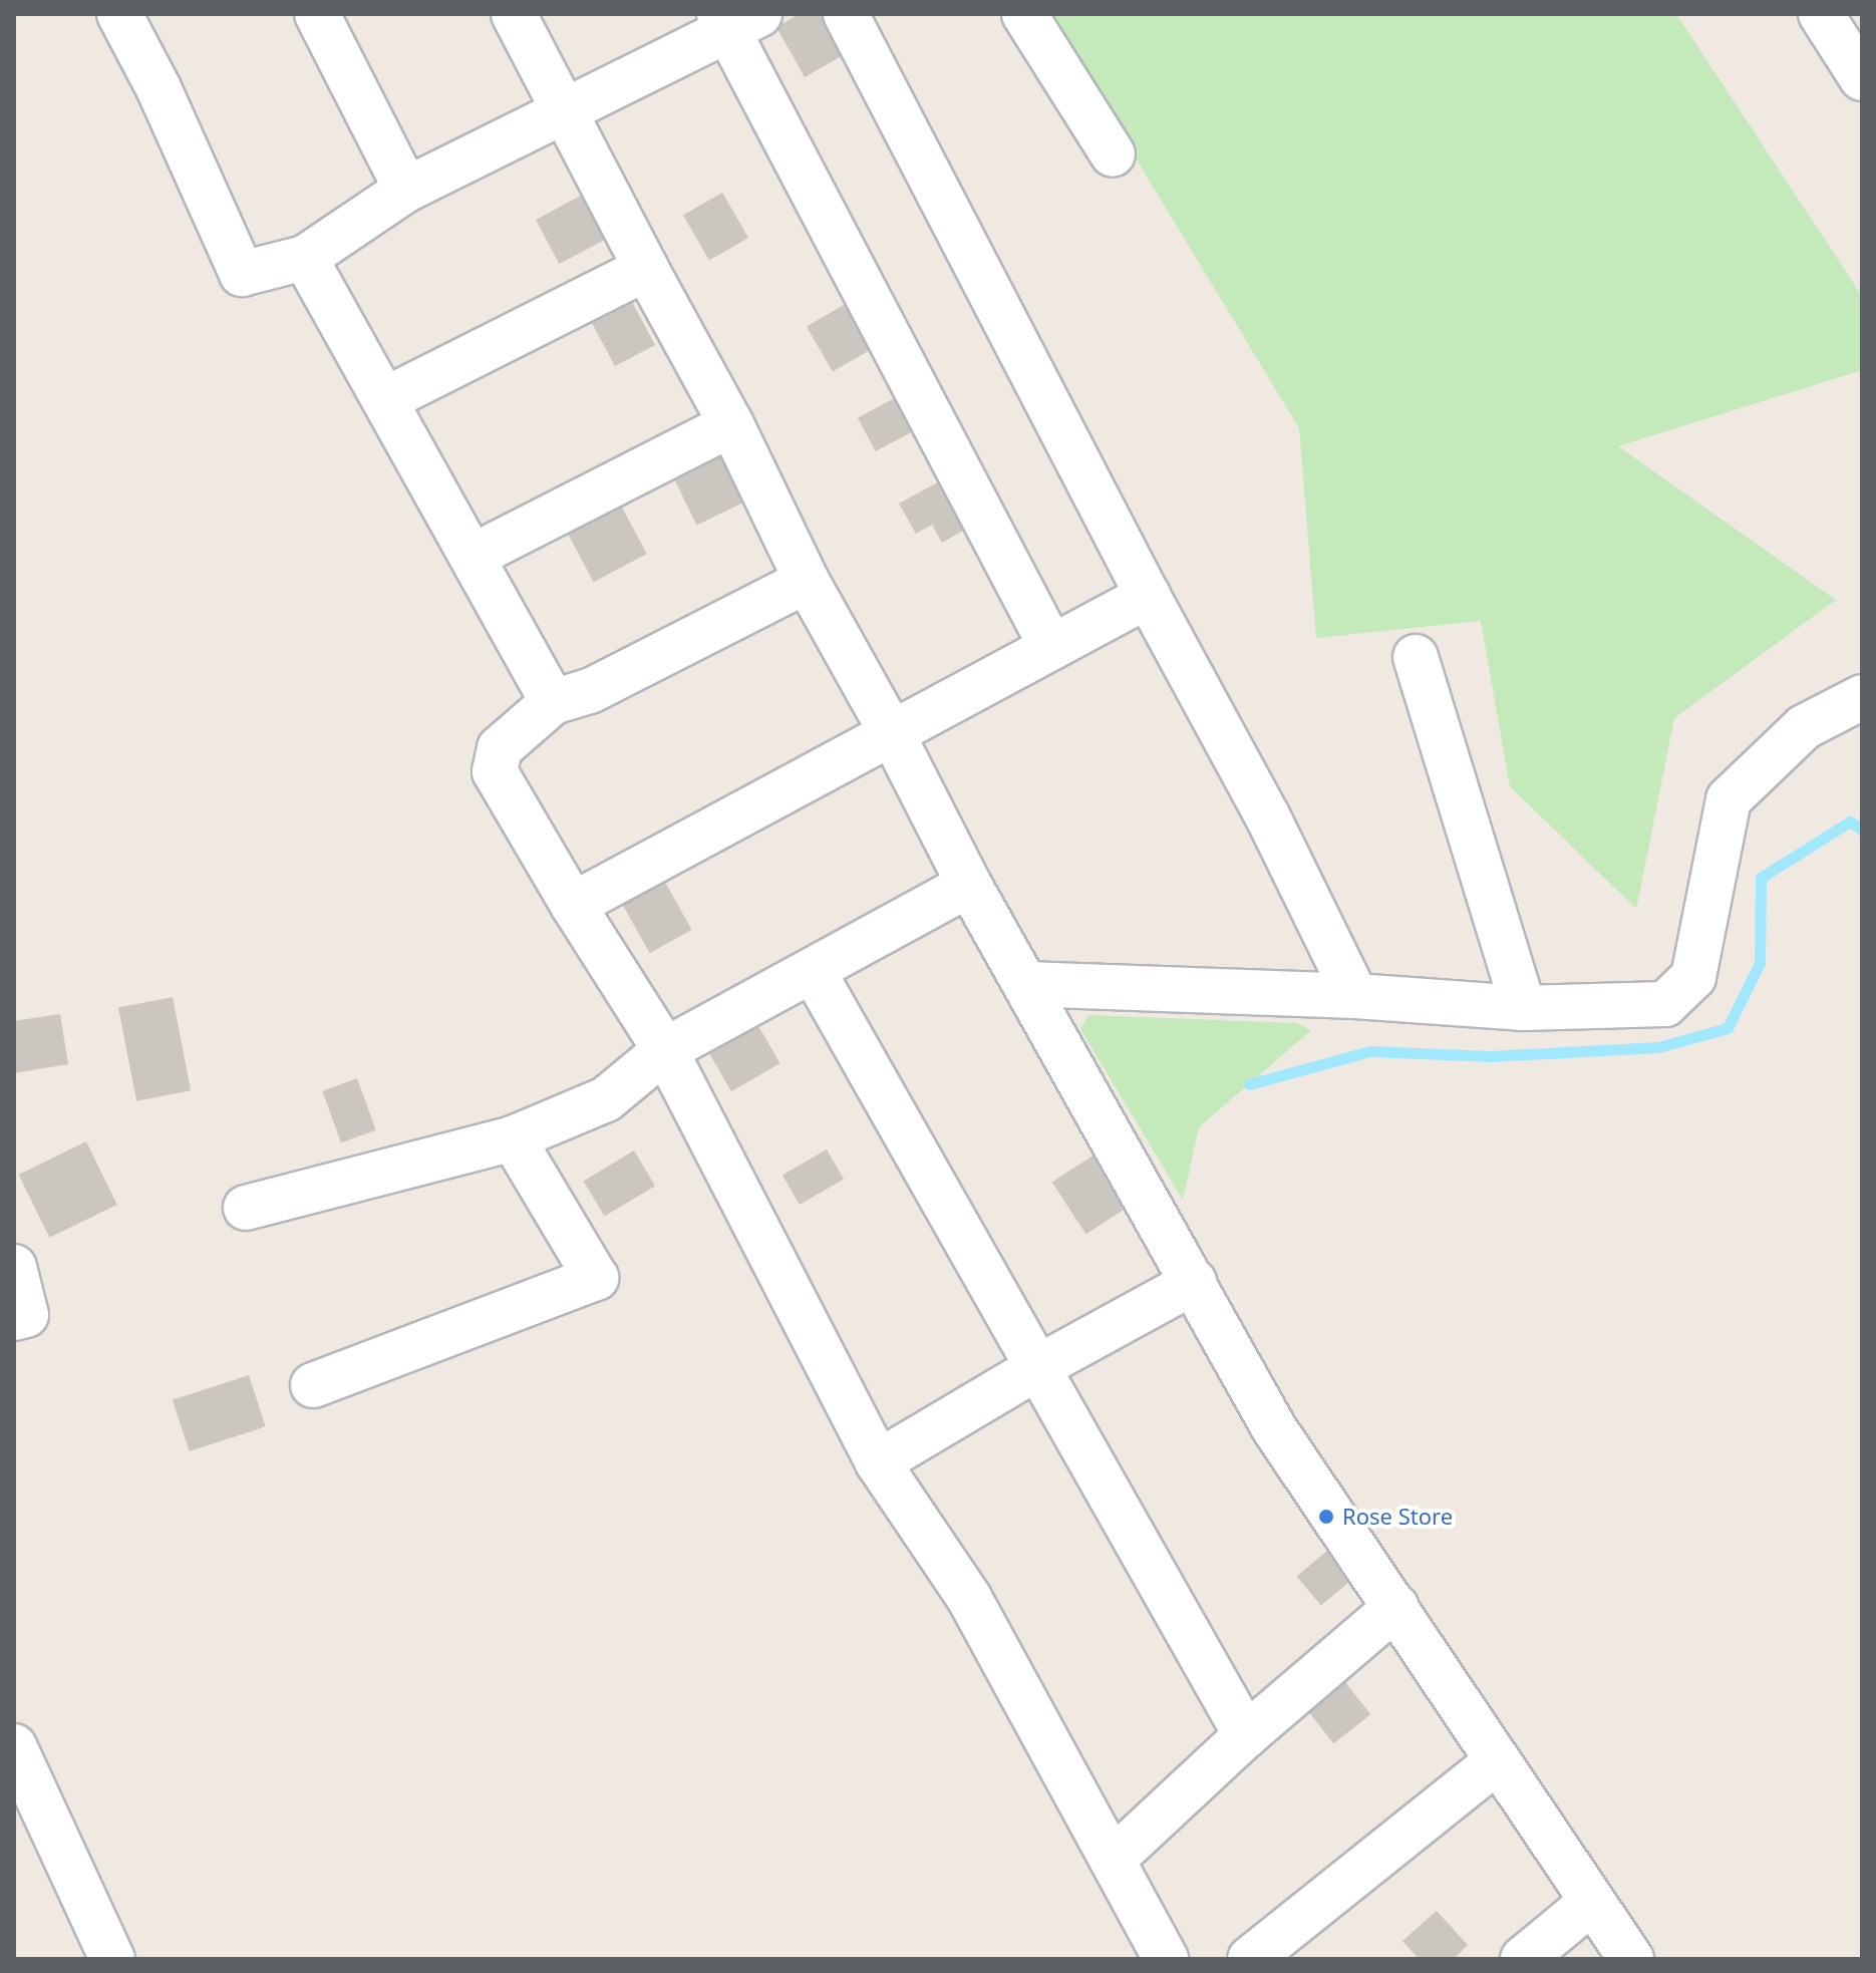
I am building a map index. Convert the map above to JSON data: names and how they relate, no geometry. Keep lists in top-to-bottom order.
{
  "places": ["Rose Store"]
}
